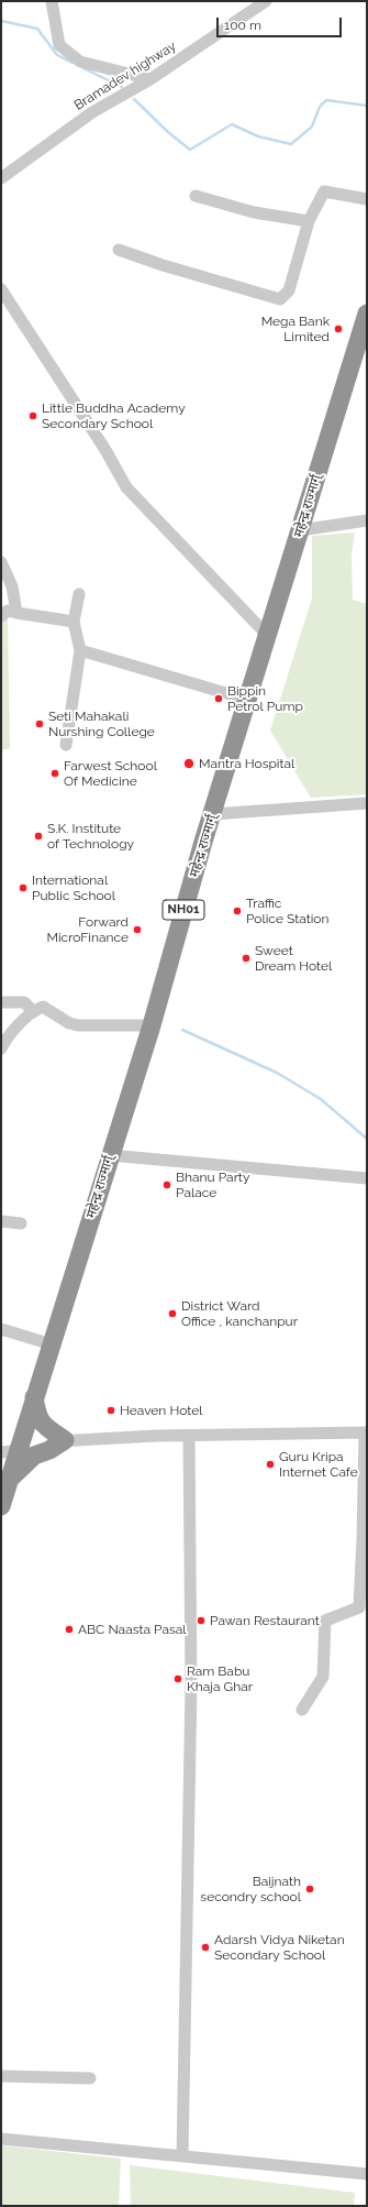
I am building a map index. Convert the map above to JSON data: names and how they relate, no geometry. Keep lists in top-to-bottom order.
{
  "streets": {
    "highway": ["महेन्द्र राज्मार्ग्", "NH01"],
    "street": ["Bramadev highway"]
  },
  "places": [
    "Mega Bank Limited",
    "Little Buddha Academy Secondary School",
    "Bippin Petrol Pump",
    "Seti Mahakali Nurshing College",
    "Mantra Hospital",
    "Farwest School Of Medicine",
    "S.K. Institute of Technology",
    "International Public School",
    "Traffic Police Station",
    "Forward MicroFinance",
    "Sweet Dream Hotel",
    "Bhanu Party Palace",
    "District Ward Office , kanchanpur",
    "Heaven Hotel",
    "Guru Kripa Internet Cafe",
    "Pawan Restaurant",
    "ABC Naasta Pasal",
    "Ram Babu Khaja Ghar",
    "Baijnath secondry school",
    "Adarsh Vidya Niketan Secondary School"
  ],
  "scale_bar": "100 m"
}
